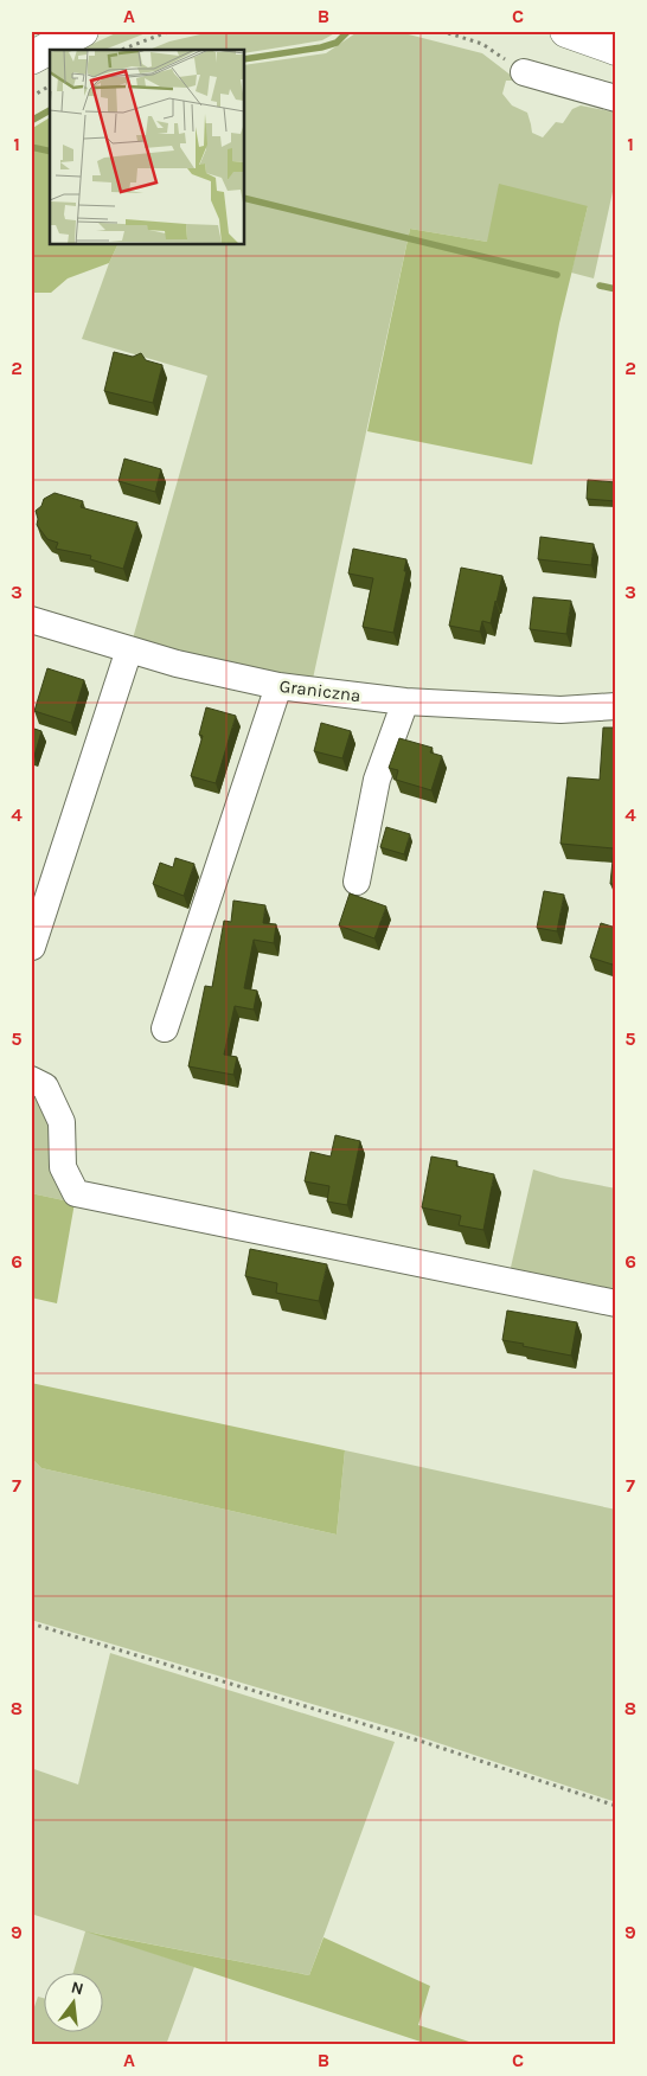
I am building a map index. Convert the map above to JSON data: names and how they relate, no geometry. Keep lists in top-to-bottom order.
{
  "streets": {
    "street": ["Graniczna"]
  },
  "north": "top",
  "grid": {
    "columns": ["A", "B", "C"],
    "rows": [
      "1",
      "2",
      "3",
      "4",
      "5",
      "6",
      "7",
      "8",
      "9"
    ]
  }
}
